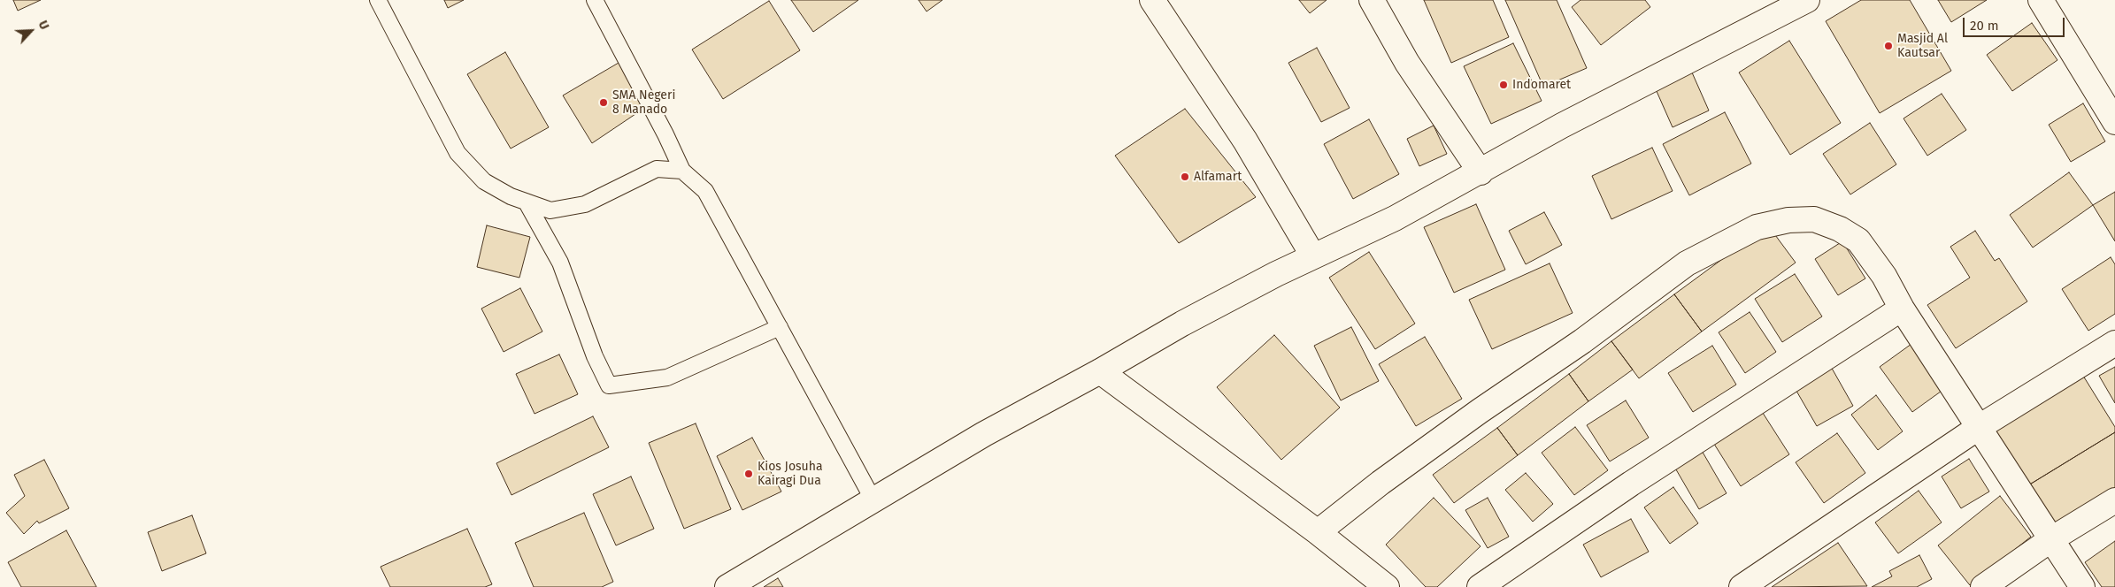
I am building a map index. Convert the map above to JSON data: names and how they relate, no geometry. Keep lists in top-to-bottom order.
{
  "places": [
    "Masjid Al Kautsar",
    "Indomaret",
    "SMA Negeri 8 Manado",
    "Alfamart",
    "Kios Josuha Kairagi Dua"
  ],
  "scale_bar": "20 m",
  "north": "top right"
}
